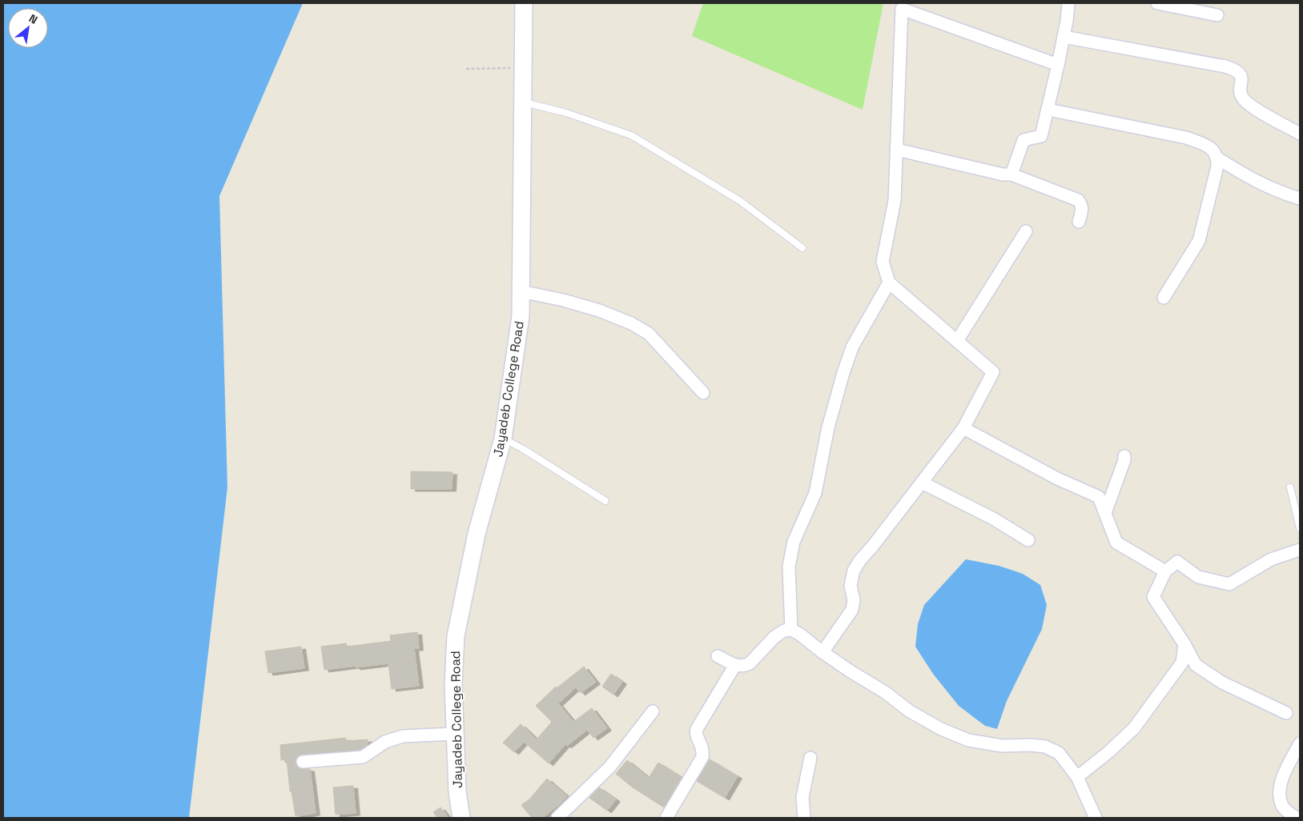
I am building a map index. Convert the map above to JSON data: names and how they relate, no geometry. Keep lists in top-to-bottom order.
{
  "streets": {
    "street": ["Jayadeb College Road"]
  },
  "north": "top right"
}
